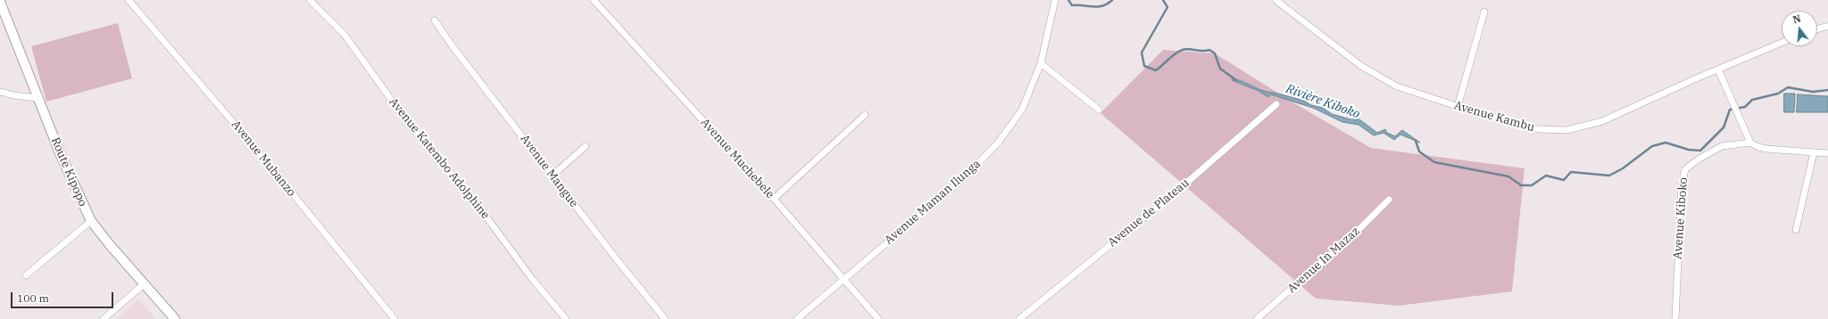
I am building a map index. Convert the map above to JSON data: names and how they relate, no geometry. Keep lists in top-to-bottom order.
{
  "streets": {
    "main road": ["Route Kipopo"],
    "street": [
      "Avenue Kambu",
      "Avenue Mubanzo",
      "Avenue Katembo Adolphine",
      "Avenue Muchebele",
      "Avenue Mangue",
      "Avenue Maman Ilunga",
      "Avenue de Plateau",
      "Avenue Kiboko",
      "Avenue In Mazaz"
    ]
  },
  "crossings": [
    ["Avenue Muchebele", "Avenue Maman Ilunga"]
  ],
  "water": ["Rivière Kiboko"],
  "scale_bar": "100 m",
  "north": "top"
}
